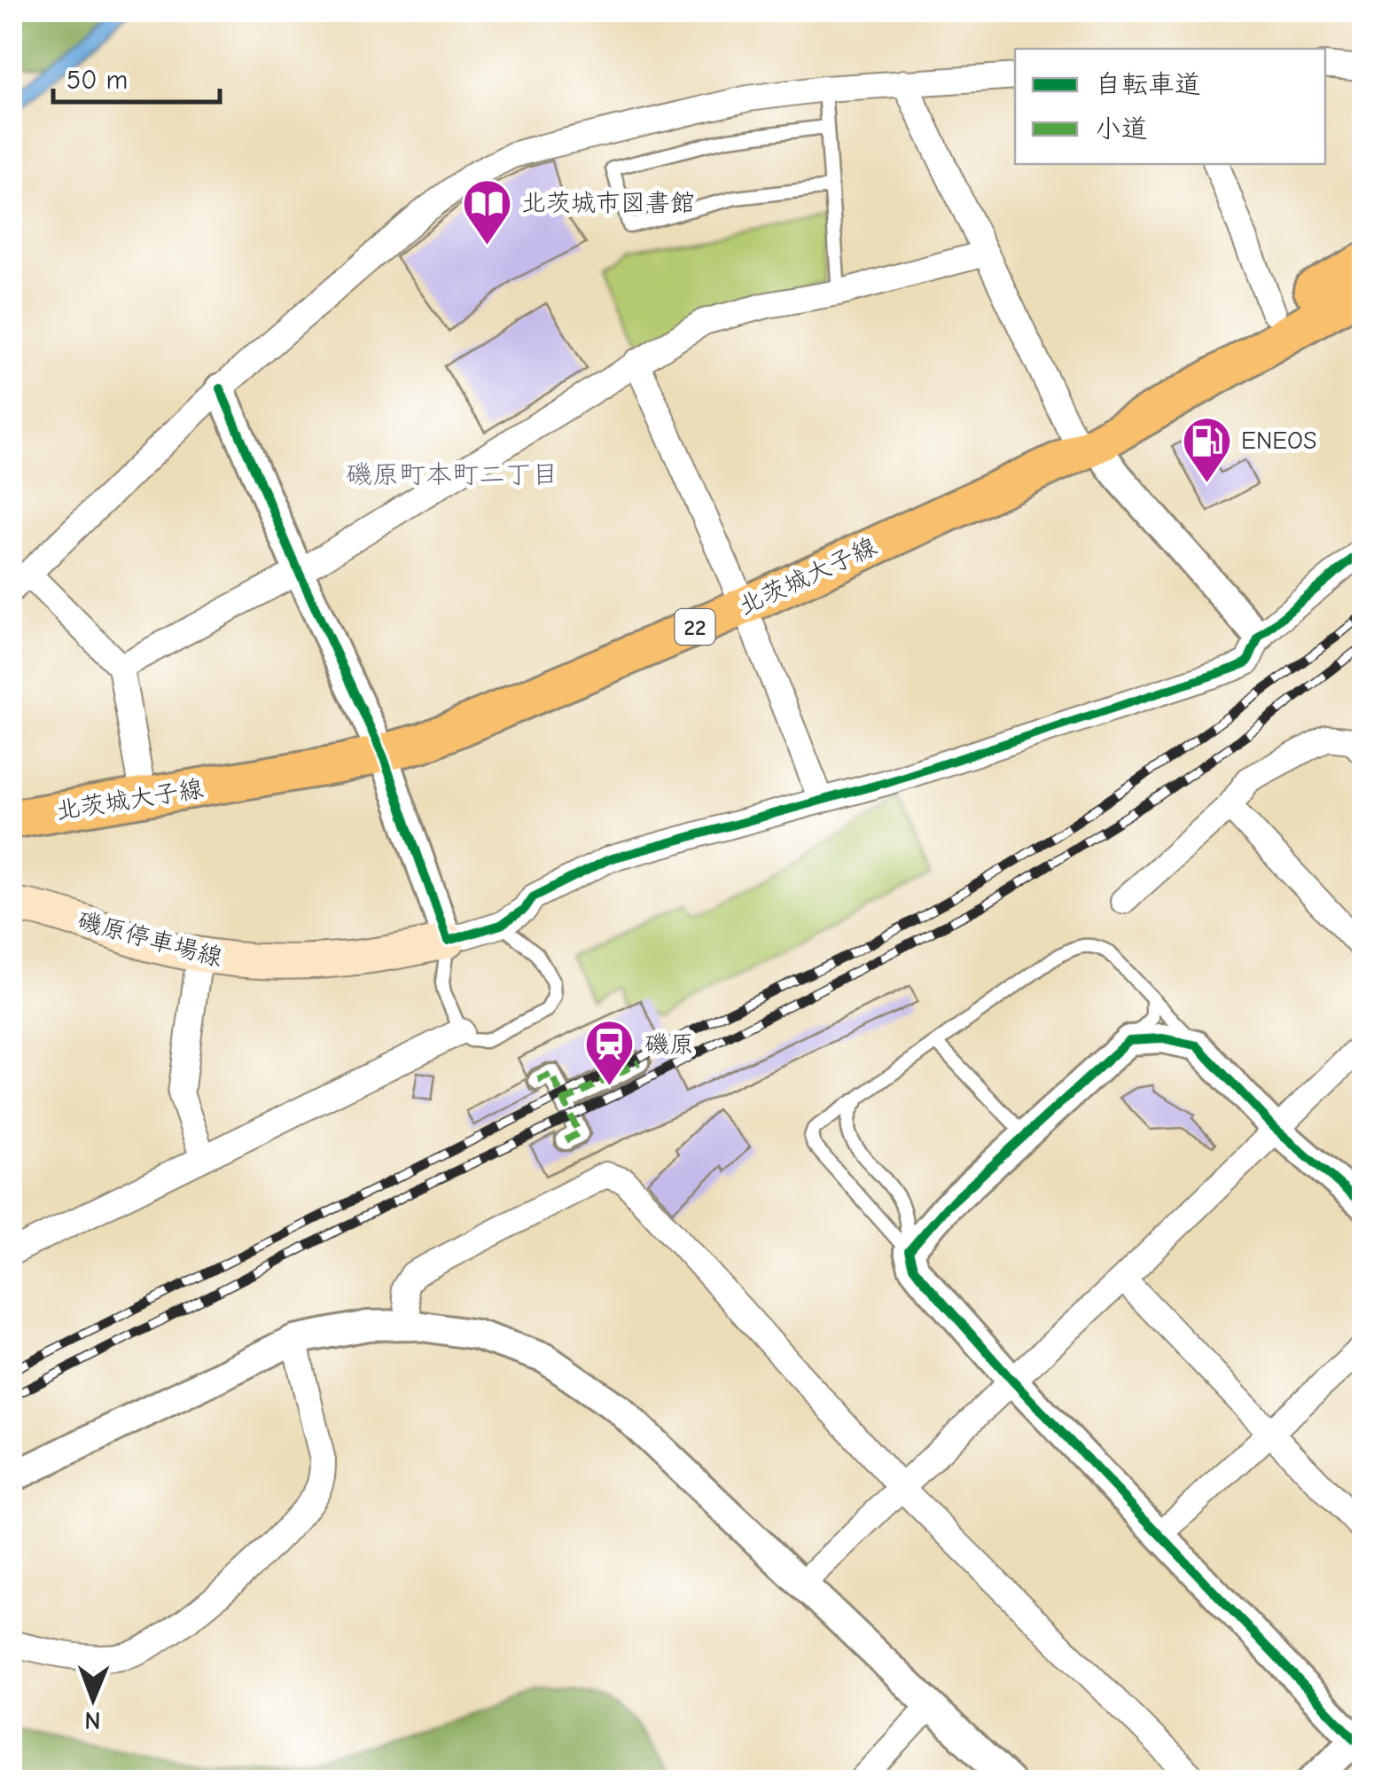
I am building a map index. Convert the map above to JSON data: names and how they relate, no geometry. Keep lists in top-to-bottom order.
{
  "streets": {
    "main road": ["北茨城大子線", "22", "磯原停車場線"]
  },
  "districts": ["磯原町本町二丁目"],
  "places": {
    "library": ["北茨城市図書館"],
    "fuel station": ["ENEOS"],
    "station": ["磯原"]
  },
  "legend": ["自転車道", "小道"],
  "scale_bar": "50 m",
  "north": "bottom"
}
